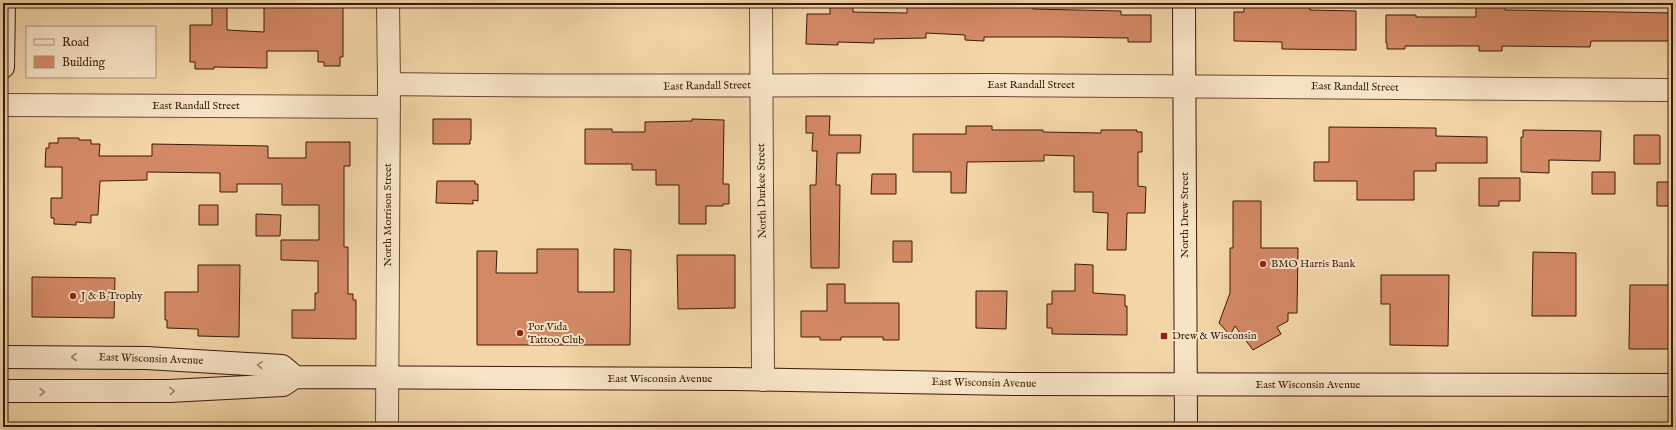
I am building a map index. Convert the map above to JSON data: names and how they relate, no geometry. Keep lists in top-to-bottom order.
{
  "streets": {
    "street": [
      "East Randall Street",
      "North Durkee Street",
      "North Morrison Street",
      "North Drew Street",
      "East Wisconsin Avenue"
    ]
  },
  "crossings": [
    ["East Randall Street", "North Durkee Street"],
    ["East Randall Street", "North Morrison Street"],
    ["East Randall Street", "North Drew Street"],
    ["North Durkee Street", "East Wisconsin Avenue"],
    ["North Morrison Street", "East Wisconsin Avenue"],
    ["North Drew Street", "East Wisconsin Avenue"]
  ],
  "places": {
    "other": ["BMO Harris Bank", "J & B Trophy", "Por Vida Tattoo Club"],
    "transit": ["Drew & Wisconsin"]
  },
  "legend": ["Road", "Building"]
}
